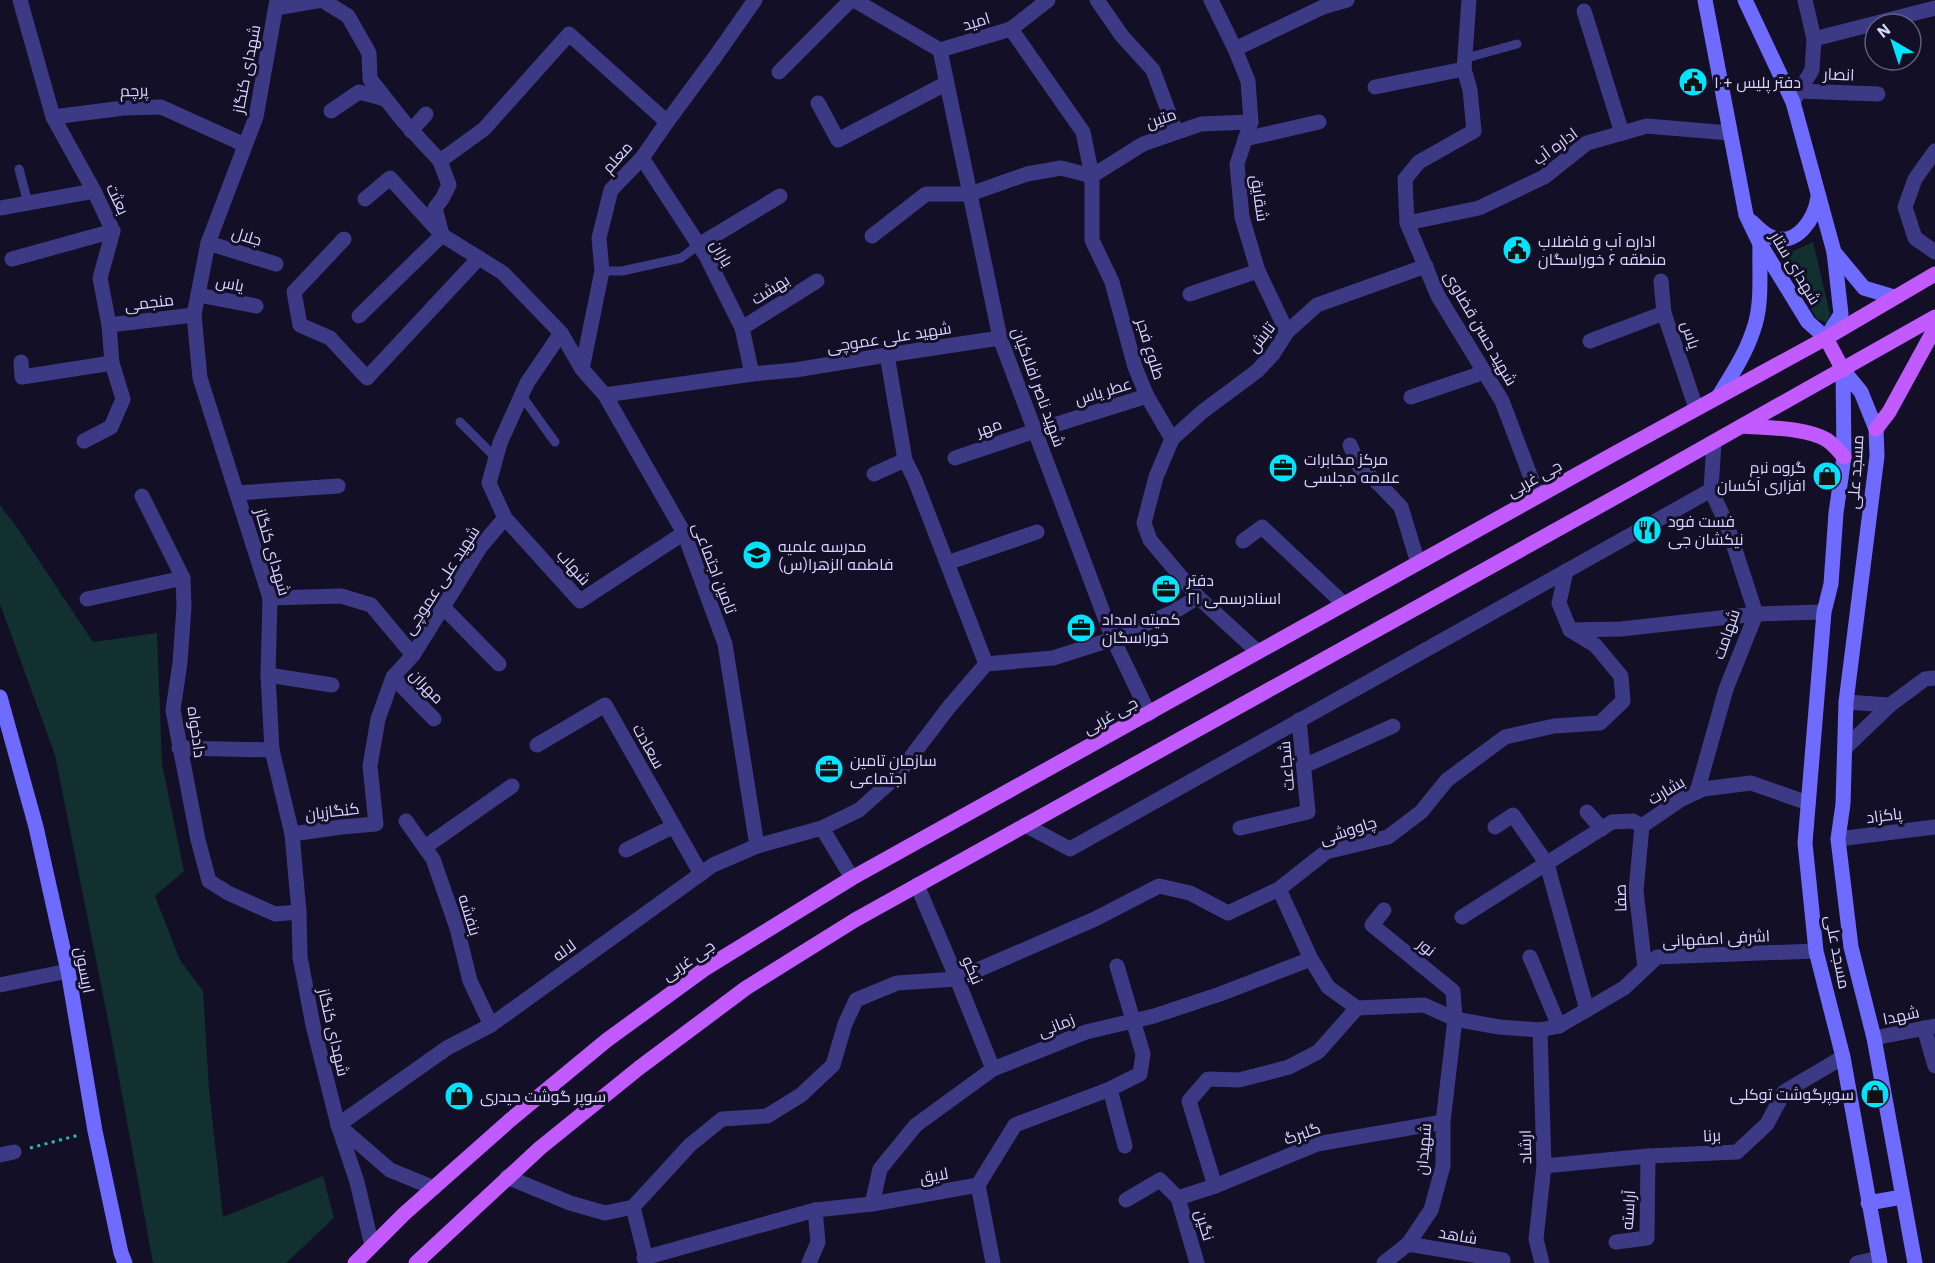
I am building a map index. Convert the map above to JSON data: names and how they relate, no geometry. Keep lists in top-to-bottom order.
{
  "streets": {
    "main road": [
      "شهدای ستار",
      "مسجد علی",
      "جی غربی",
      "اریسون"
    ],
    "street": [
      "امید",
      "شهدای کنگاز",
      "انصار",
      "پرچم",
      "متین",
      "اداره آب",
      "معلم",
      "شقایق",
      "بعثت",
      "جلال",
      "باران",
      "یاس",
      "بهشت",
      "منجمی",
      "شهید حسن قضاوی",
      "شهید علی عموچی",
      "تابش",
      "طلوع فجر",
      "شهید ناصر افلاکیان",
      "عطر یاس",
      "مهر",
      "شهاب",
      "تامین اجتماعی",
      "شهامت",
      "مهران",
      "دادخواه",
      "سعادت",
      "شجاعت",
      "بشارت",
      "کنگازیان",
      "پاکزاد",
      "چاووشی",
      "صفا",
      "بنفشه",
      "اشرفی اصفهانی",
      "نور",
      "لاله",
      "نیکو",
      "شهدا",
      "زمانی",
      "گلبرگ",
      "برنا",
      "ارشاد",
      "شهیدان",
      "لایق",
      "آراسته",
      "نگین",
      "شاهد"
    ]
  },
  "crossings": [
    ["امید", "طلوع فجر"],
    ["امید", "شهید ناصر افلاکیان"],
    ["شهدای کنگاز", "پرچم"],
    ["شهدای کنگاز", "جلال"],
    ["شهدای کنگاز", "یاس"],
    ["شهدای کنگاز", "منجمی"],
    ["شهدای کنگاز", "جی غربی"],
    ["شهدای کنگاز", "دادخواه"],
    ["شهدای کنگاز", "کنگازیان"],
    ["شهدای کنگاز", "لاله"],
    ["انصار", "شهدای ستار"],
    ["پرچم", "بعثت"],
    ["متین", "شقایق"],
    ["متین", "طلوع فجر"],
    ["اداره آب", "شهدای ستار"],
    ["اداره آب", "شهید حسن قضاوی"],
    ["معلم", "باران"],
    ["معلم", "تامین اجتماعی"],
    ["شقایق", "تابش"],
    ["بعثت", "منجمی"],
    ["باران", "بهشت"],
    ["باران", "شهید علی عموچی"],
    ["شهدای ستار", "جی غربی"],
    ["یاس", "جی غربی"],
    ["شهید حسن قضاوی", "تابش"],
    ["شهید حسن قضاوی", "جی غربی"],
    ["شهید علی عموچی", "شهید ناصر افلاکیان"],
    ["شهید علی عموچی", "شهاب"],
    ["شهید علی عموچی", "تامین اجتماعی"],
    ["شهید علی عموچی", "مهران"],
    ["شهید علی عموچی", "کنگازیان"],
    ["تابش", "طلوع فجر"],
    ["طلوع فجر", "عطر یاس"],
    ["شهید ناصر افلاکیان", "عطر یاس"],
    ["شهید ناصر افلاکیان", "مهر"],
    ["شهید ناصر افلاکیان", "جی غربی"],
    ["عطر یاس", "مهر"],
    ["مسجد علی", "بشارت"],
    ["مسجد علی", "پاکزاد"],
    ["مسجد علی", "اشرفی اصفهانی"],
    ["مسجد علی", "شهدا"],
    ["مسجد علی", "برنا"],
    ["شهاب", "تامین اجتماعی"],
    ["تامین اجتماعی", "لاله"],
    ["شهامت", "بشارت"],
    ["سعادت", "لاله"],
    ["بشارت", "صفا"],
    ["چاووشی", "نیکو"],
    ["صفا", "اشرفی اصفهانی"],
    ["بنفشه", "لاله"],
    ["اشرفی اصفهانی", "نور"],
    ["اشرفی اصفهانی", "ارشاد"],
    ["اشرفی اصفهانی", "شهیدان"],
    ["نور", "شهیدان"],
    ["نیکو", "زمانی"],
    ["زمانی", "لایق"],
    ["گلبرگ", "شهیدان"],
    ["گلبرگ", "نگین"],
    ["برنا", "ارشاد"],
    ["برنا", "آراسته"],
    ["شهیدان", "شاهد"]
  ],
  "places": {
    "public building": ["دفتر پلیس +۱۰", "اداره آب و فاضلاب منطقه ۶ خوراسگان"],
    "office": [
      "مرکز مخابرات علامه مجلسی",
      "دفتر اسنادرسمی ۲۱",
      "کمیته امداد خوراسگان",
      "سازمان تامین اجتماعی"
    ],
    "shop": ["گروه نرم افزاری آکسان", "سوپرگوشت توکلی", "سوپر گوشت حیدری"],
    "restaurant": ["فست فود نیکشان جی"],
    "school or university": ["مدرسه علمیه فاطمه الزهرا(س)"]
  },
  "north": "top left"
}
